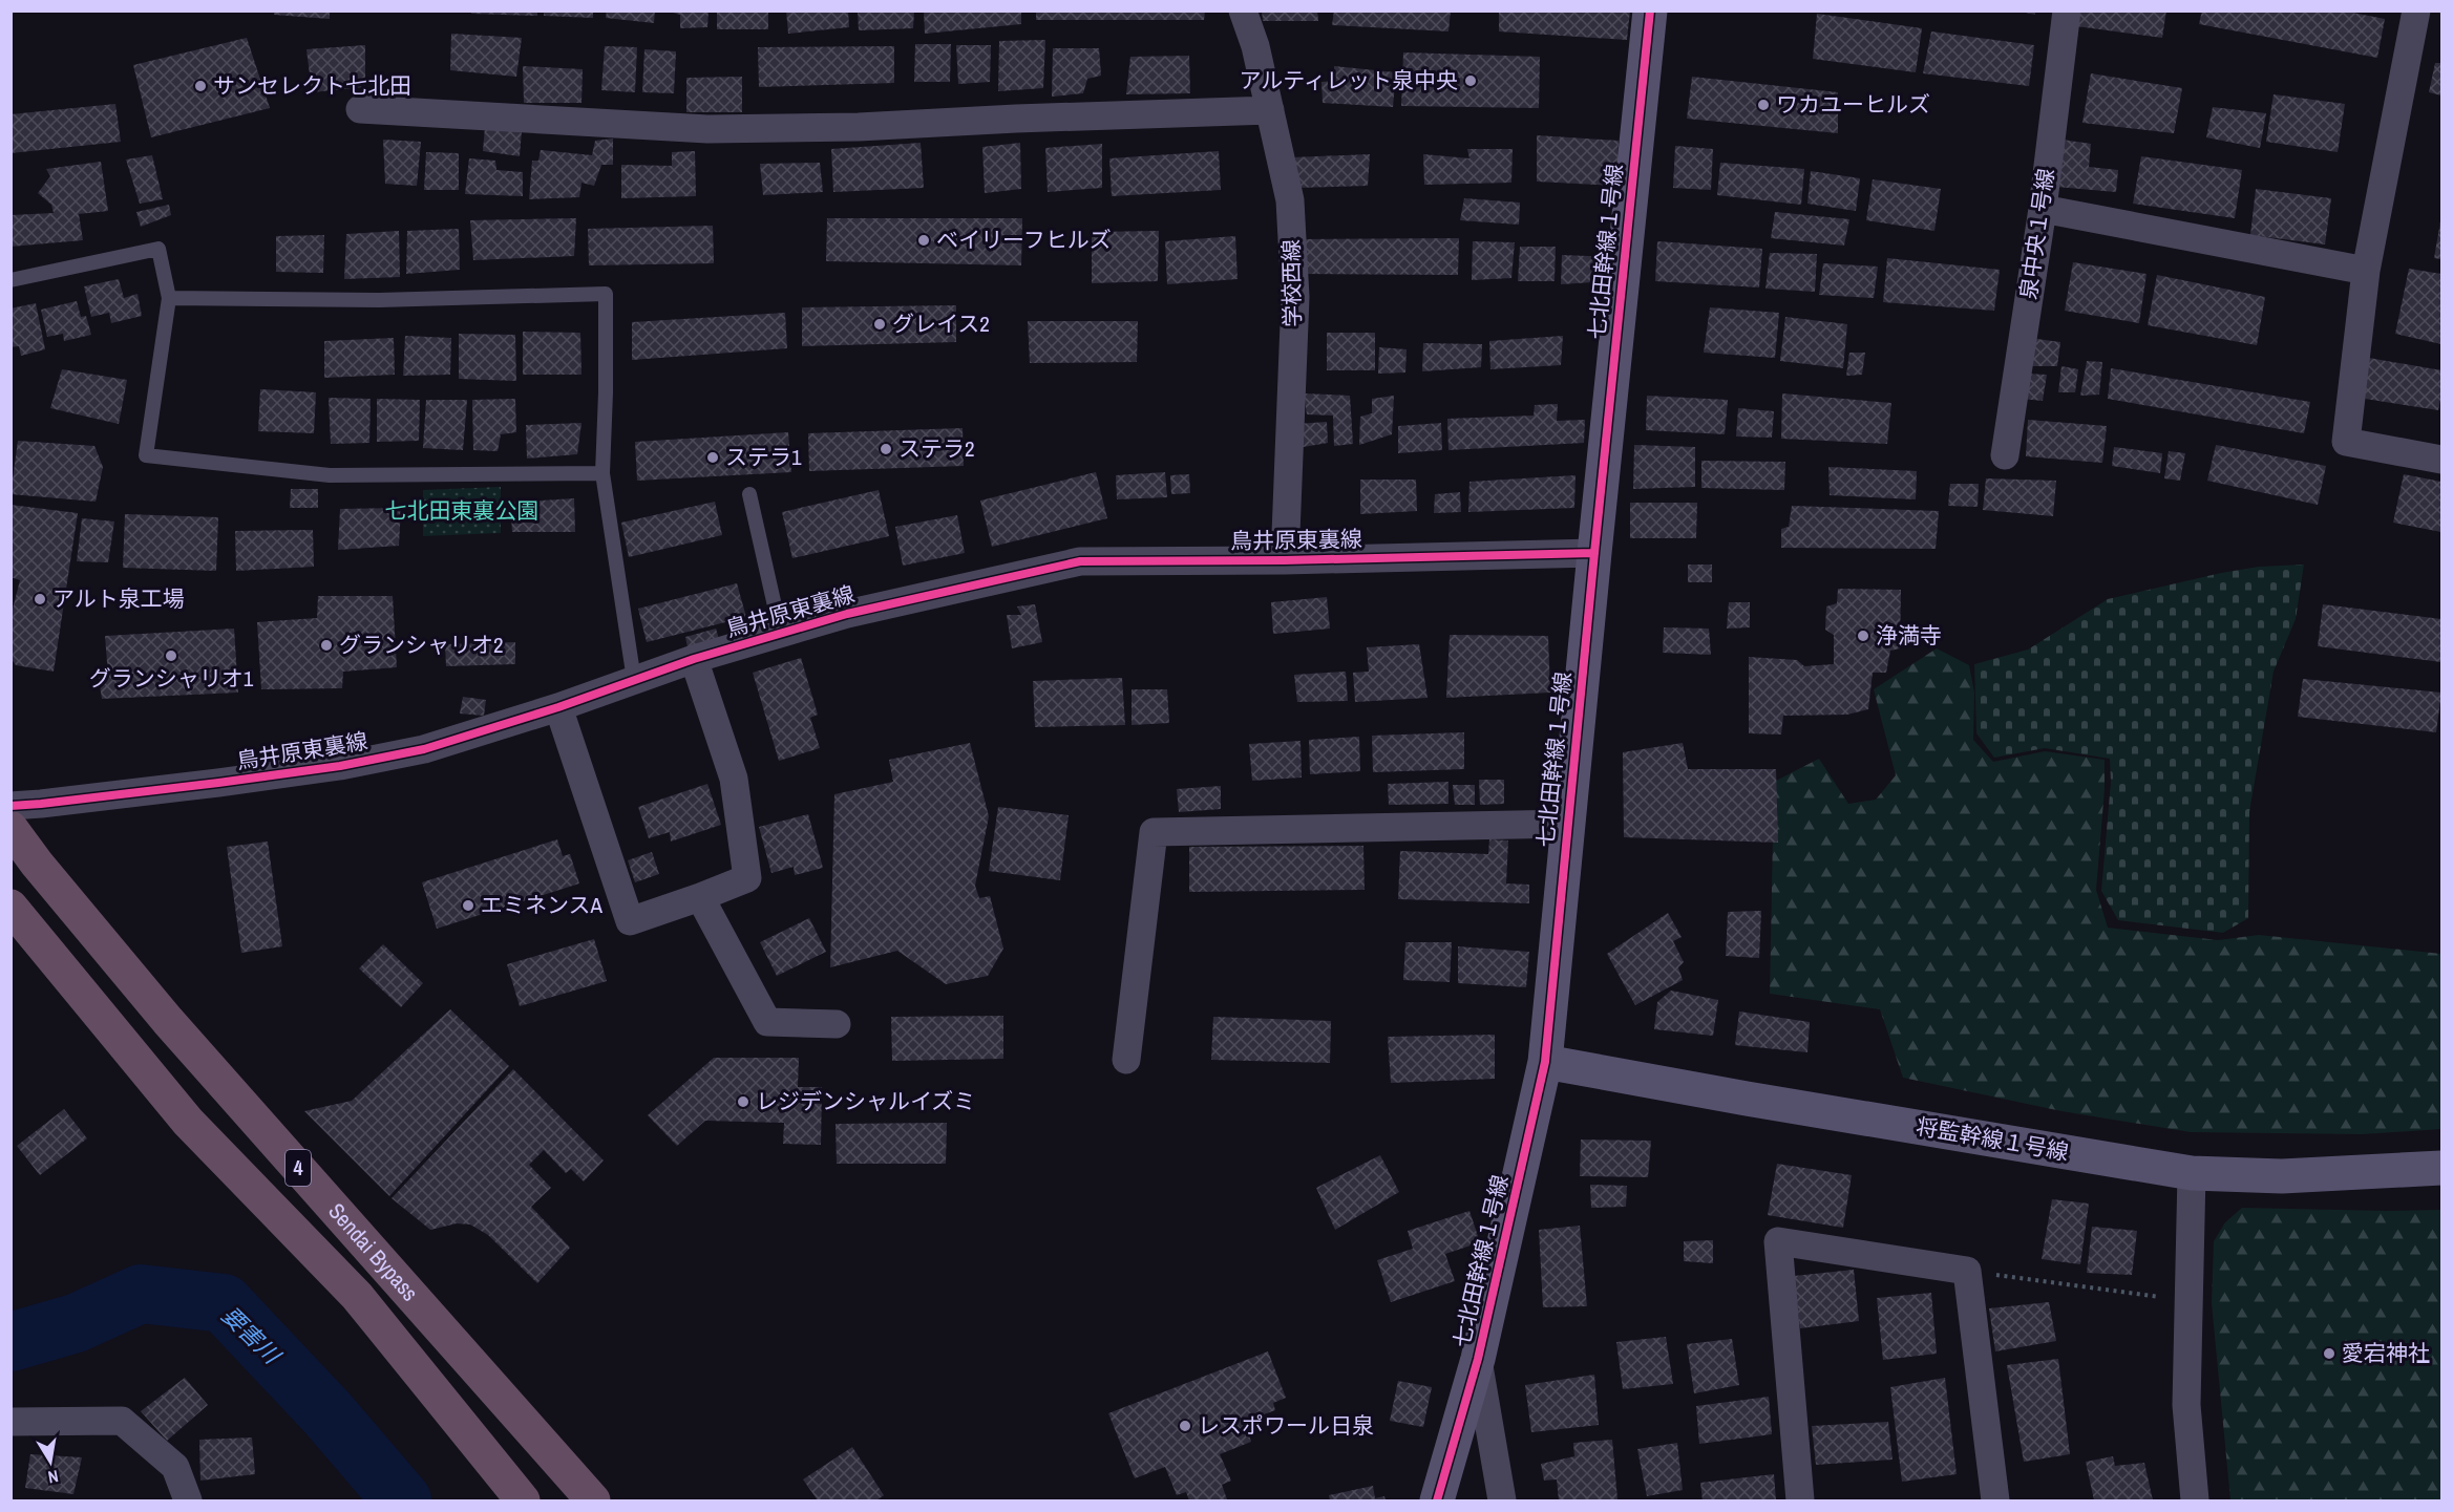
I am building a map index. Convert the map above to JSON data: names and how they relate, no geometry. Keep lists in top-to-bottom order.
{
  "streets": {
    "highway": ["4", "Sendai Bypass"],
    "street": [
      "泉中央１号線",
      "七北田幹線１号線",
      "学校西線",
      "鳥井原東裏線",
      "将監幹線１号線"
    ]
  },
  "crossings": [
    ["七北田幹線１号線", "鳥井原東裏線"],
    ["七北田幹線１号線", "将監幹線１号線"],
    ["学校西線", "鳥井原東裏線"]
  ],
  "water": ["要害川"],
  "parks": ["七北田東裏公園"],
  "places": [
    "アルティレット泉中央",
    "サンセレクト七北田",
    "ワカユーヒルズ",
    "ベイリーフヒルズ",
    "グレイス2",
    "ステラ2",
    "ステラ1",
    "アルト泉工場",
    "浄満寺",
    "グランシャリオ2",
    "グランシャリオ1",
    "エミネンスA",
    "レジデンシャルイズミ",
    "愛宕神社",
    "レスポワール日泉"
  ],
  "north": "bottom"
}
